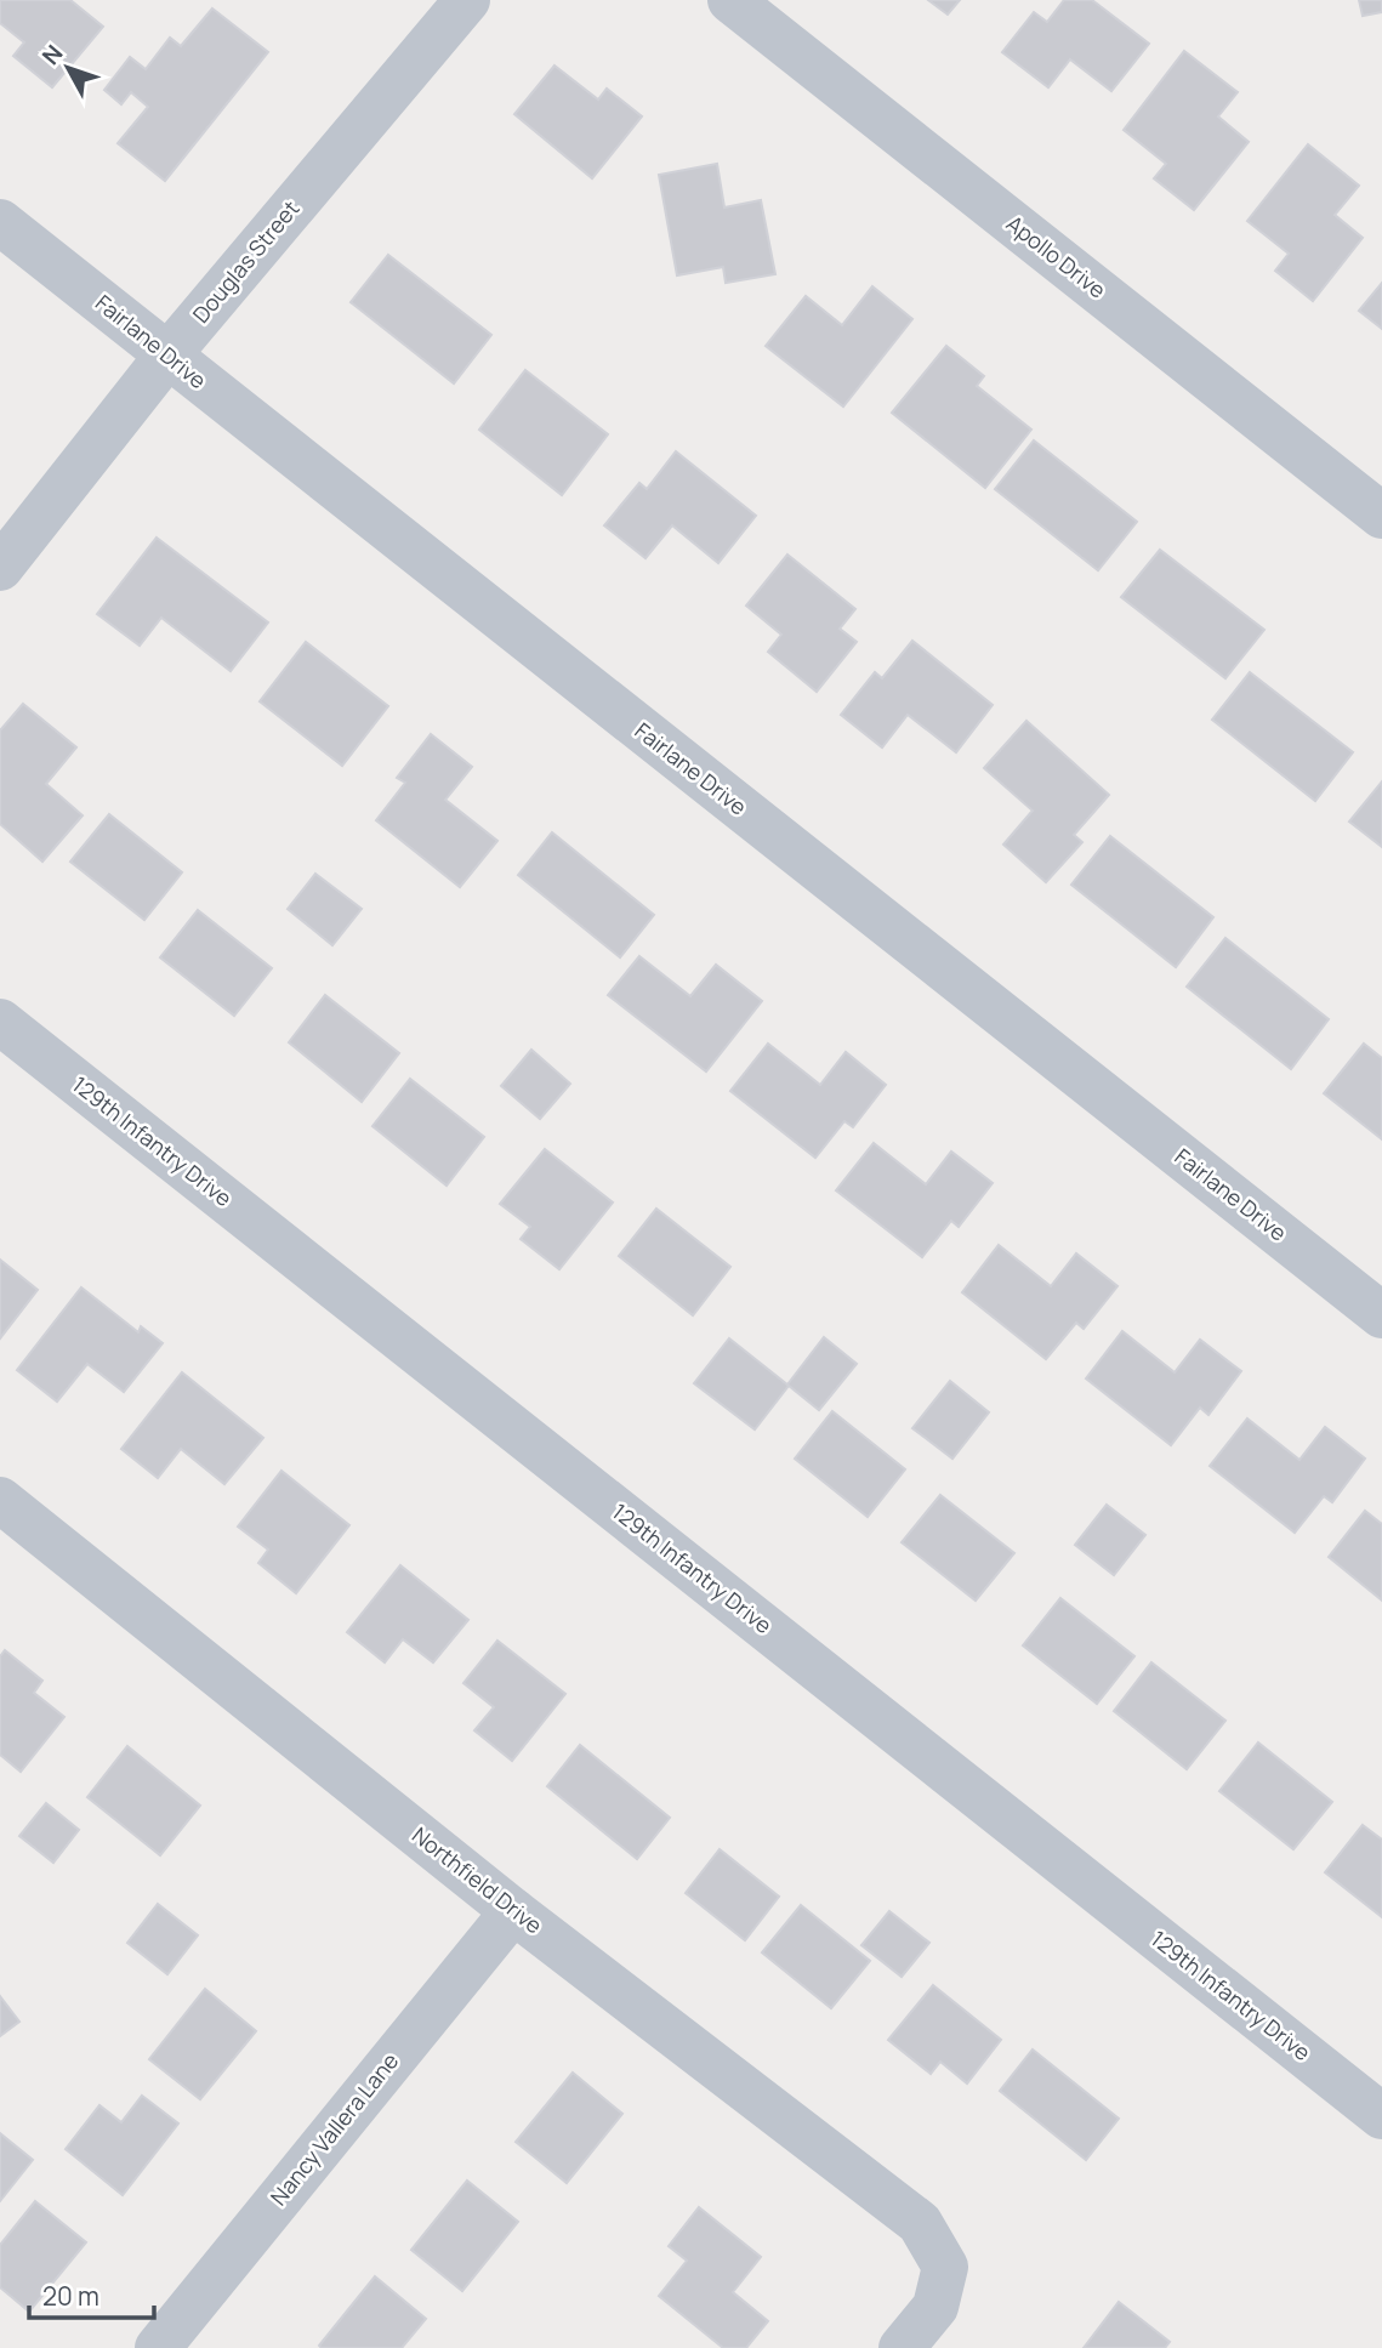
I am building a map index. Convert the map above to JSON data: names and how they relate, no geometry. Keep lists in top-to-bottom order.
{
  "streets": {
    "street": [
      "Apollo Drive",
      "Douglas Street",
      "Fairlane Drive",
      "129th Infantry Drive",
      "Northfield Drive",
      "Nancy Vallera Lane"
    ]
  },
  "crossings": [
    ["Douglas Street", "Fairlane Drive"],
    ["Northfield Drive", "Nancy Vallera Lane"]
  ],
  "scale_bar": "20 m",
  "north": "top left"
}
